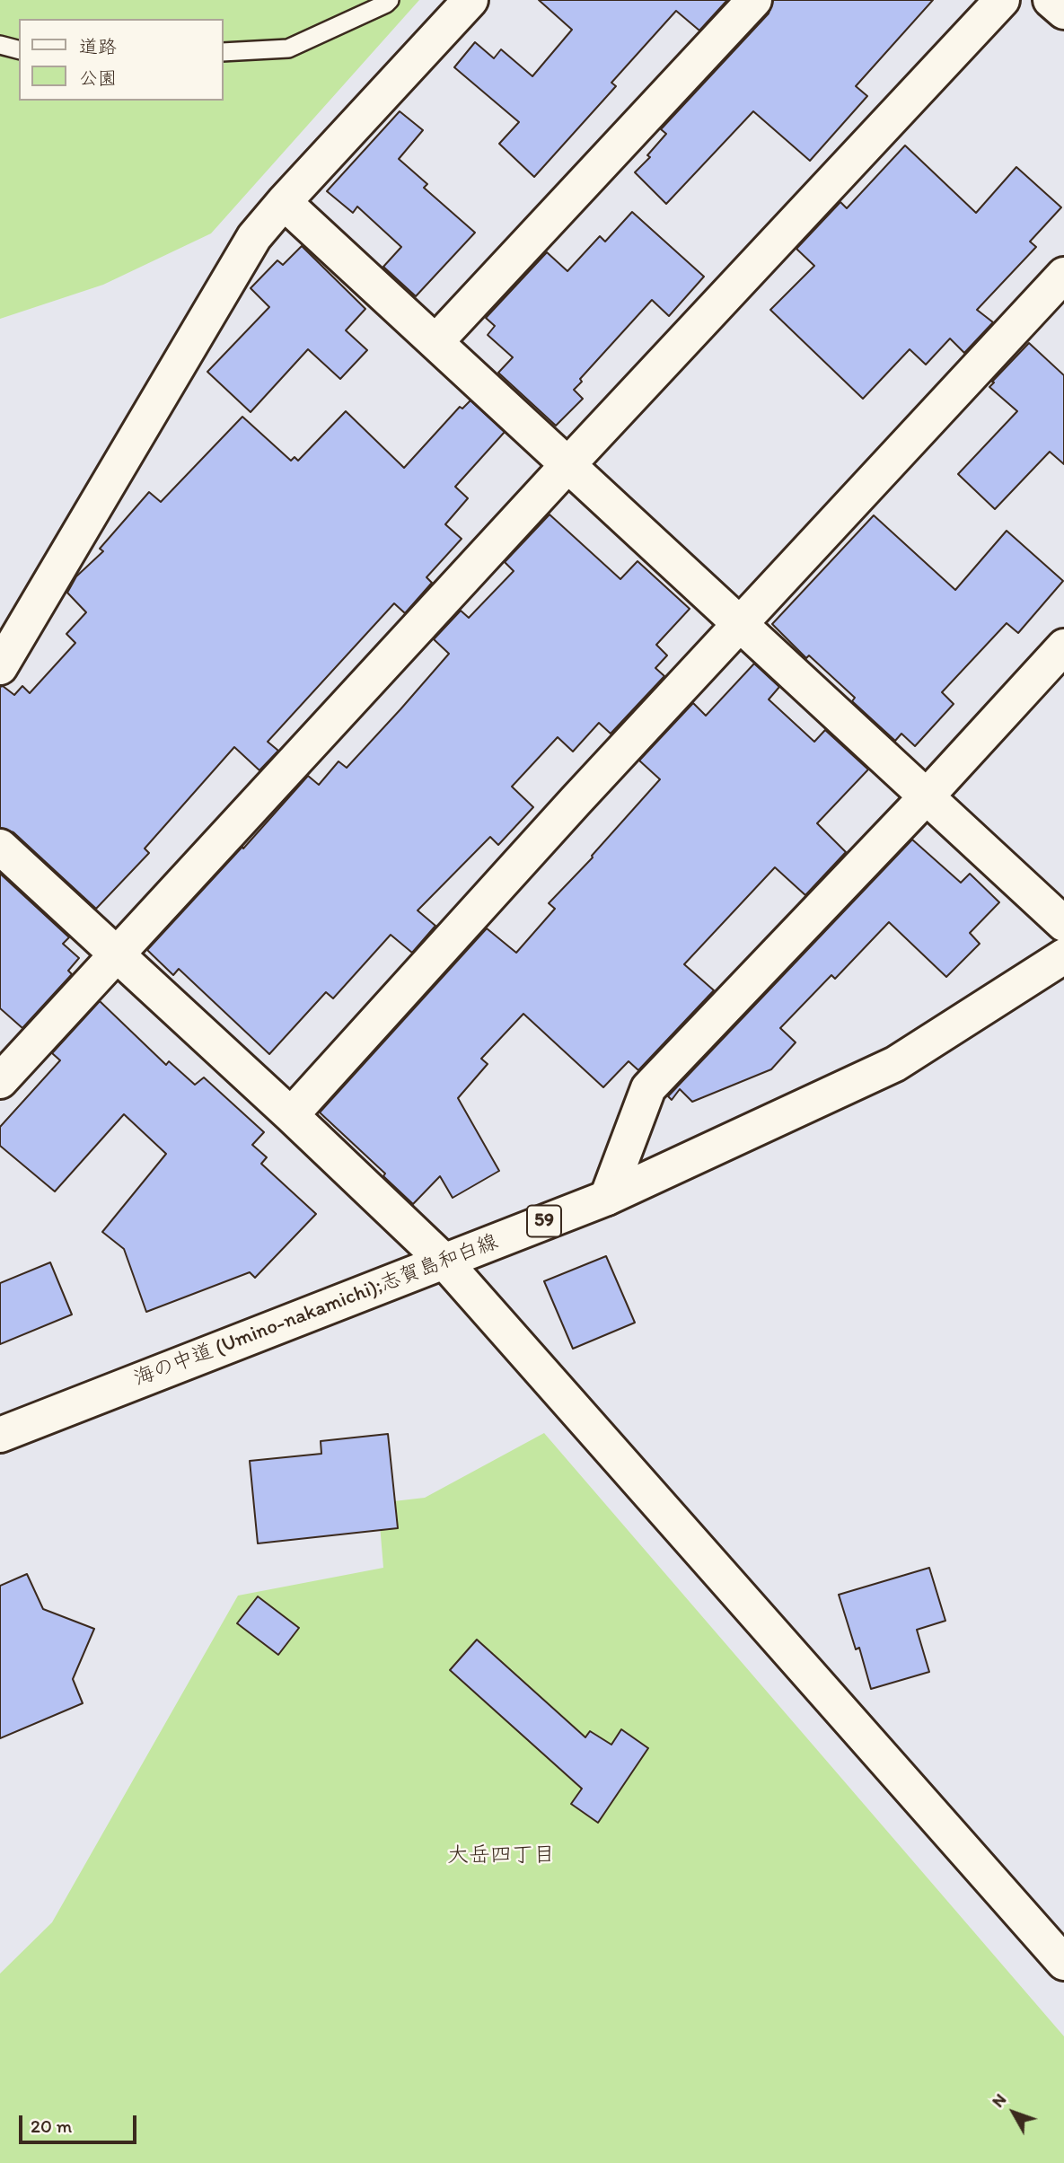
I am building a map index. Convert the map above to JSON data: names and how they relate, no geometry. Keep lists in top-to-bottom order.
{
  "streets": {
    "street": ["59", "海の中道 (Umino-nakamichi);志賀島和白線"]
  },
  "districts": ["大岳四丁目"],
  "legend": ["道路", "公園"],
  "scale_bar": "20 m",
  "north": "top left"
}
